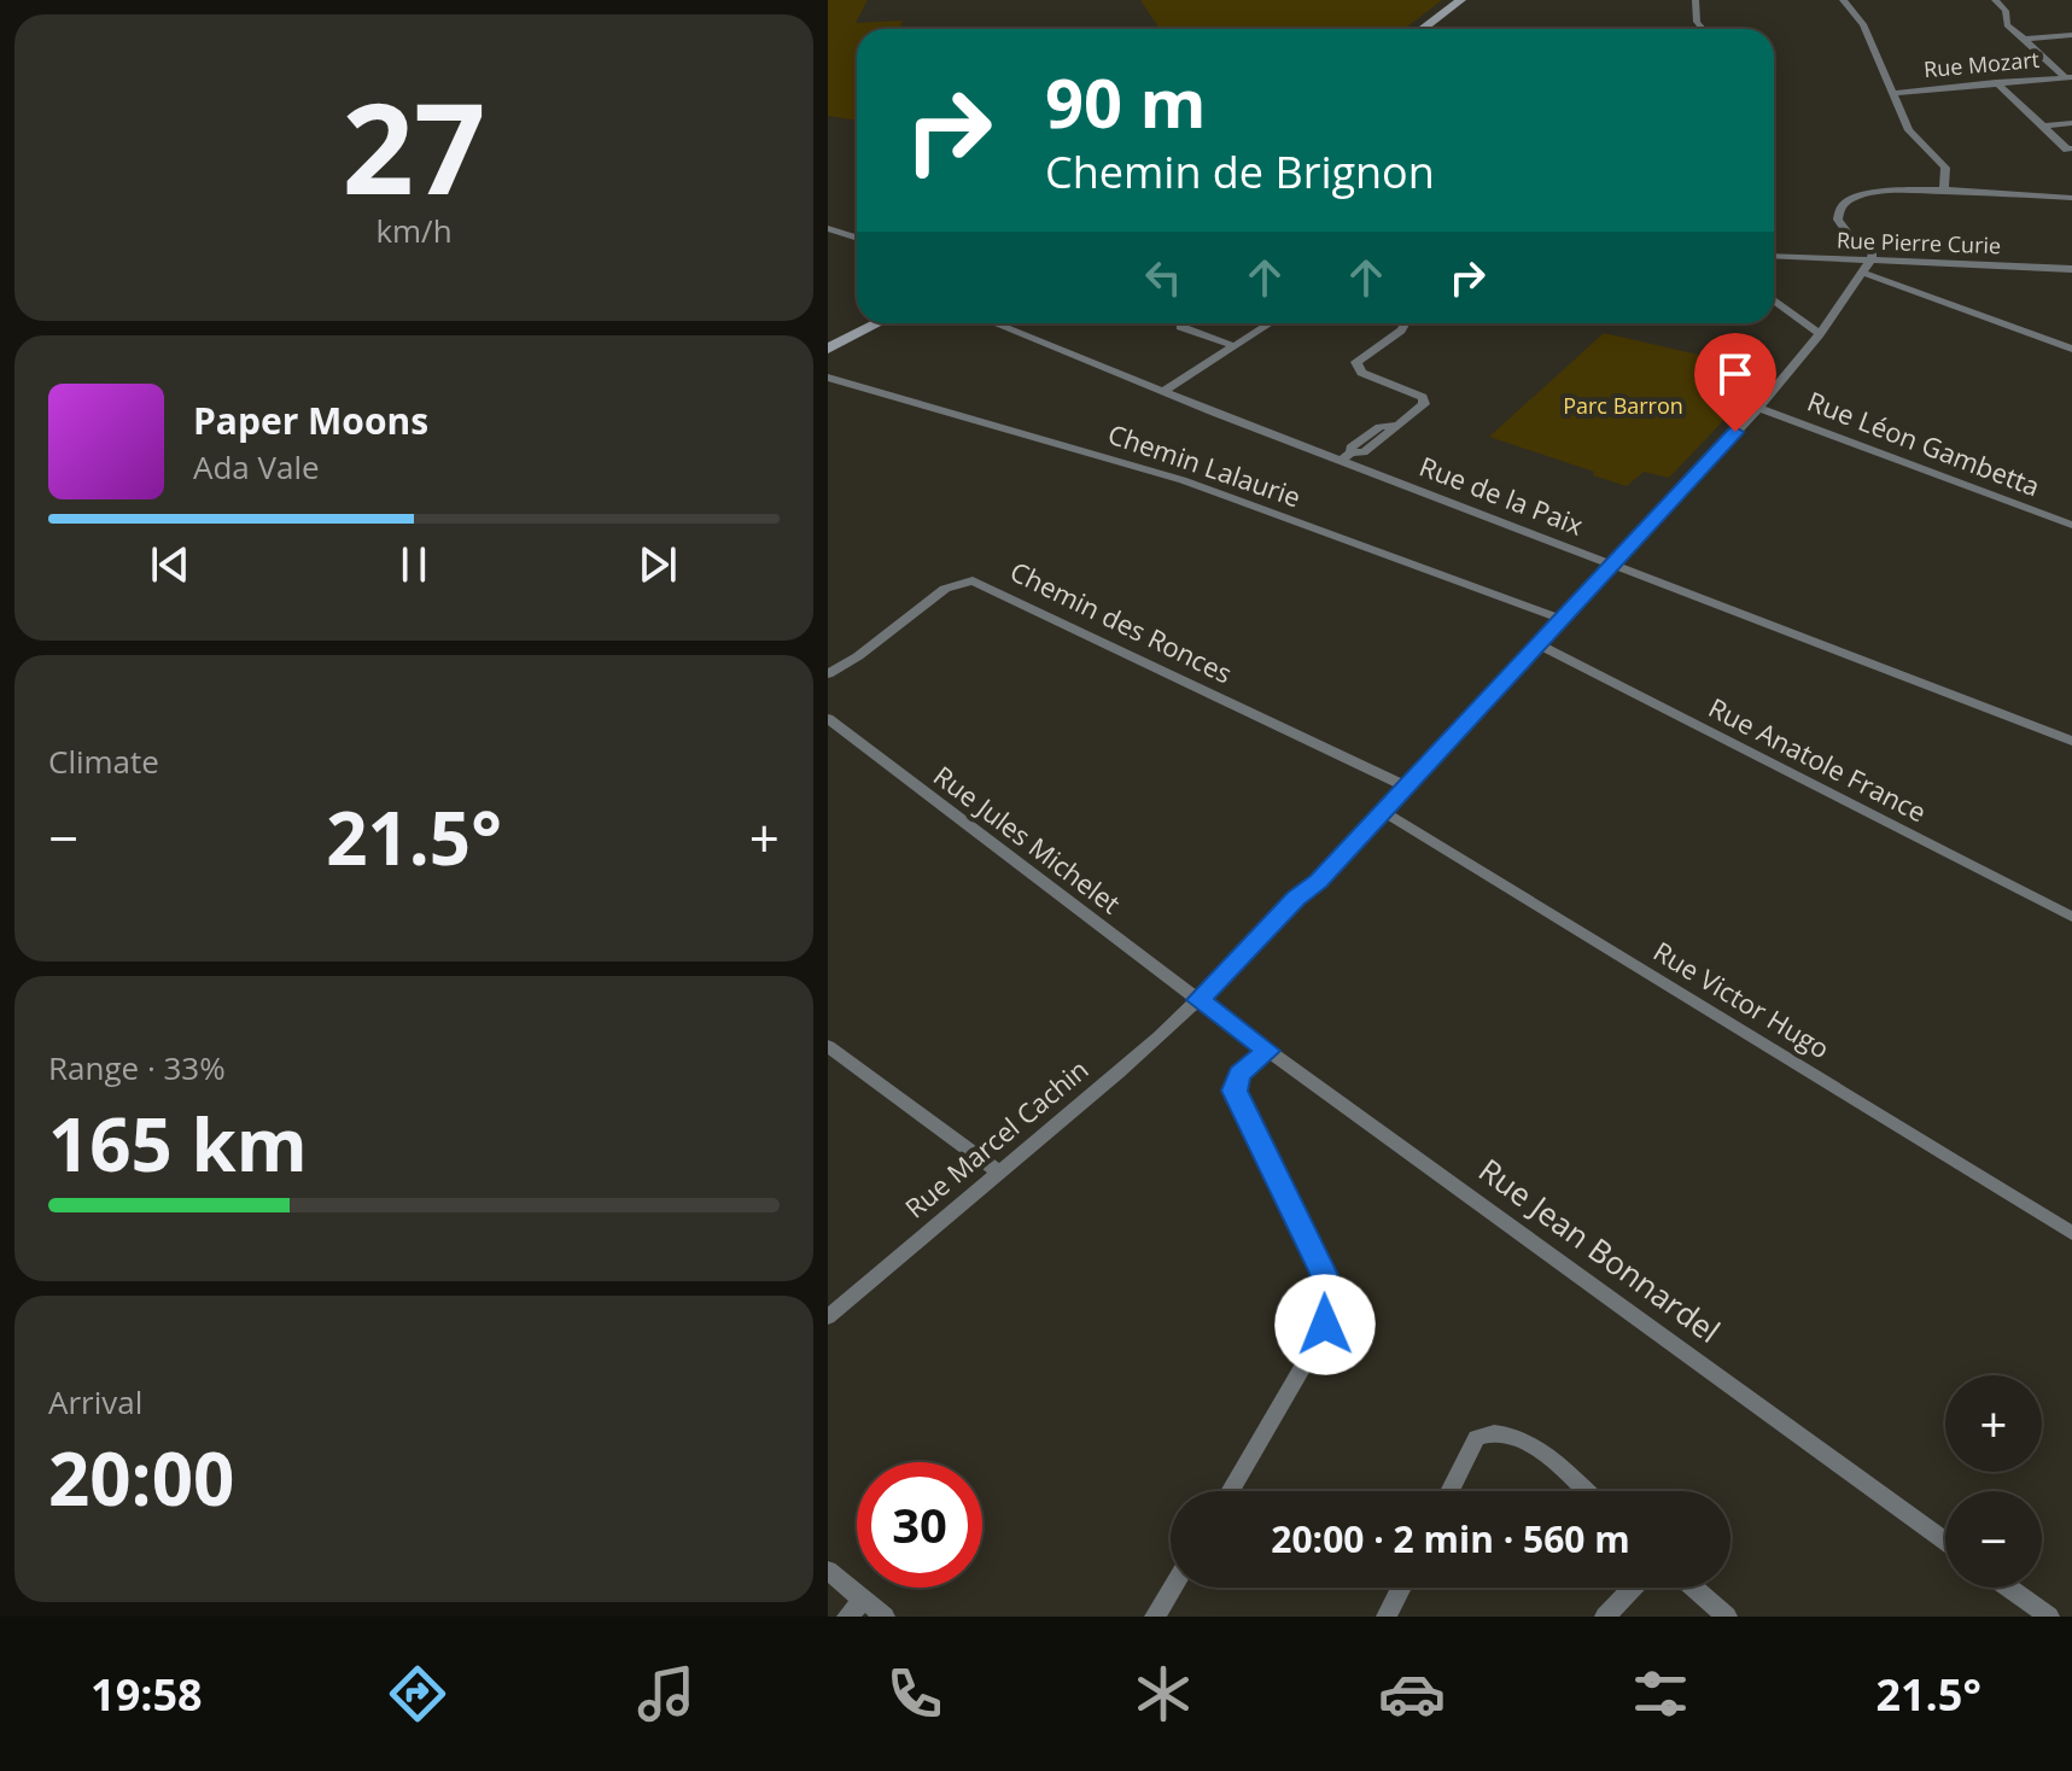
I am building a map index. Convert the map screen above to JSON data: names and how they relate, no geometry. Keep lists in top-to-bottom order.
{
  "streets": {
    "street": [
      "Rue Mozart",
      "Rue Pierre Curie",
      "Rue Léon Gambetta",
      "Chemin Lalaurie",
      "Rue de la Paix",
      "Chemin des Ronces",
      "Rue Anatole France",
      "Rue Jules Michelet",
      "Rue Victor Hugo",
      "Rue Marcel Cachin",
      "Rue Jean Bonnardel"
    ]
  },
  "crossings": [
    ["Rue Pierre Curie", "Rue Marcel Cachin"],
    ["Rue Léon Gambetta", "Rue Marcel Cachin"],
    ["Chemin Lalaurie", "Rue Marcel Cachin"],
    ["Rue de la Paix", "Rue Marcel Cachin"],
    ["Chemin des Ronces", "Rue Marcel Cachin"],
    ["Rue Anatole France", "Rue Marcel Cachin"],
    ["Rue Jules Michelet", "Rue Marcel Cachin"],
    ["Rue Jules Michelet", "Rue Jean Bonnardel"],
    ["Rue Victor Hugo", "Rue Marcel Cachin"],
    ["Rue Marcel Cachin", "Rue Jean Bonnardel"]
  ],
  "parks": ["Parc Barron"],
  "page": {
    "tile": [
      ["27", "km/h"],
      "Climate",
      ["Range · 33%", "165 km"],
      ["Arrival", "20:00"]
    ],
    "turn": ["90 m", "Chemin de Brignon"],
    "song": ["Paper Moons", "Ada Vale"],
    "heat": ["−", "21.5°", "+"],
    "map_buttons": ["+", "−"],
    "limit": "30",
    "trip": "20:00 · 2 min · 560 m",
    "tabs": ["19:58", "21.5°"]
  }
}
